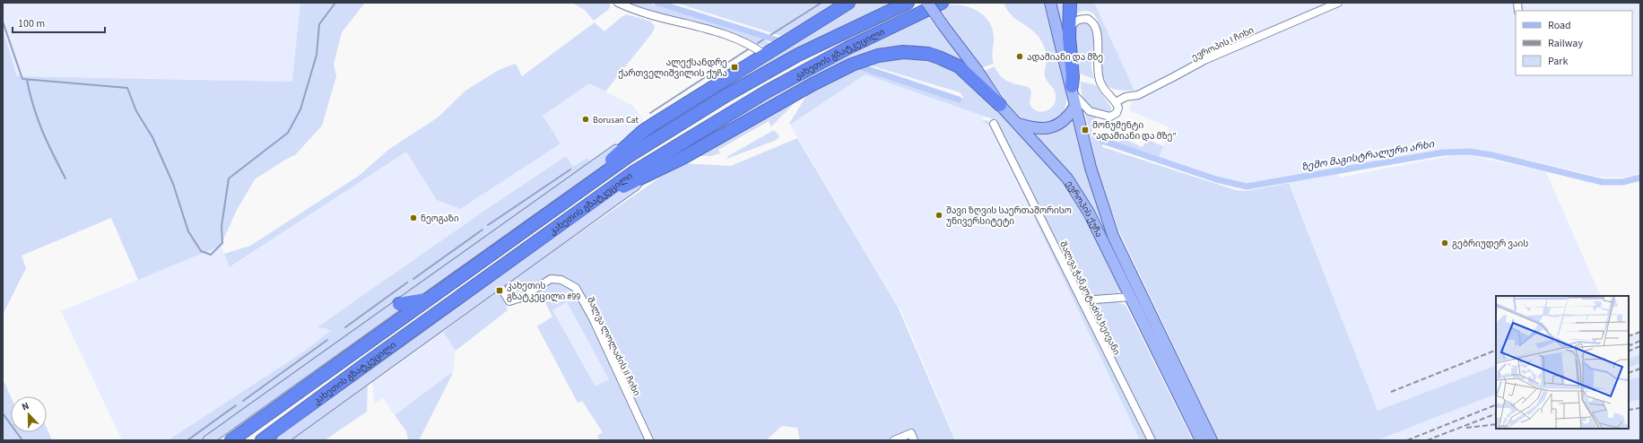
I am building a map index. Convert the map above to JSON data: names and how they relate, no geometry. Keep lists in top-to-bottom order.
{
  "streets": {
    "highway": ["კახეთის გზატკეცილი"],
    "main road": ["ევროპის ქუჩა"],
    "street": ["ევროპის I ჩიხი", "შალვა ჭანკოტაძის ხეივანი", "შალვა ლოლაძის II ჩიხი"]
  },
  "crossings": [
    ["კახეთის გზატკეცილი", "შალვა ლოლაძის II ჩიხი"]
  ],
  "water": ["ზემო მაგისტრალური არხი"],
  "places": {
    "other": [
      "ადამიანი და მზე",
      "Borusan Cat",
      "შავი ზღვის საერთაშორისო უნივერსიტეტი",
      "ნეოგაზი",
      "გებრიუდერ ვაის"
    ],
    "transit": ["ალექსანდრე ქართველიშვილის ქუჩა", "მონუმენტი \"ადამიანი და მზე\"", "კახეთის გზატკეცილი #99"]
  },
  "legend": ["Road", "Railway", "Park"],
  "scale_bar": "100 m",
  "north": "top"
}
